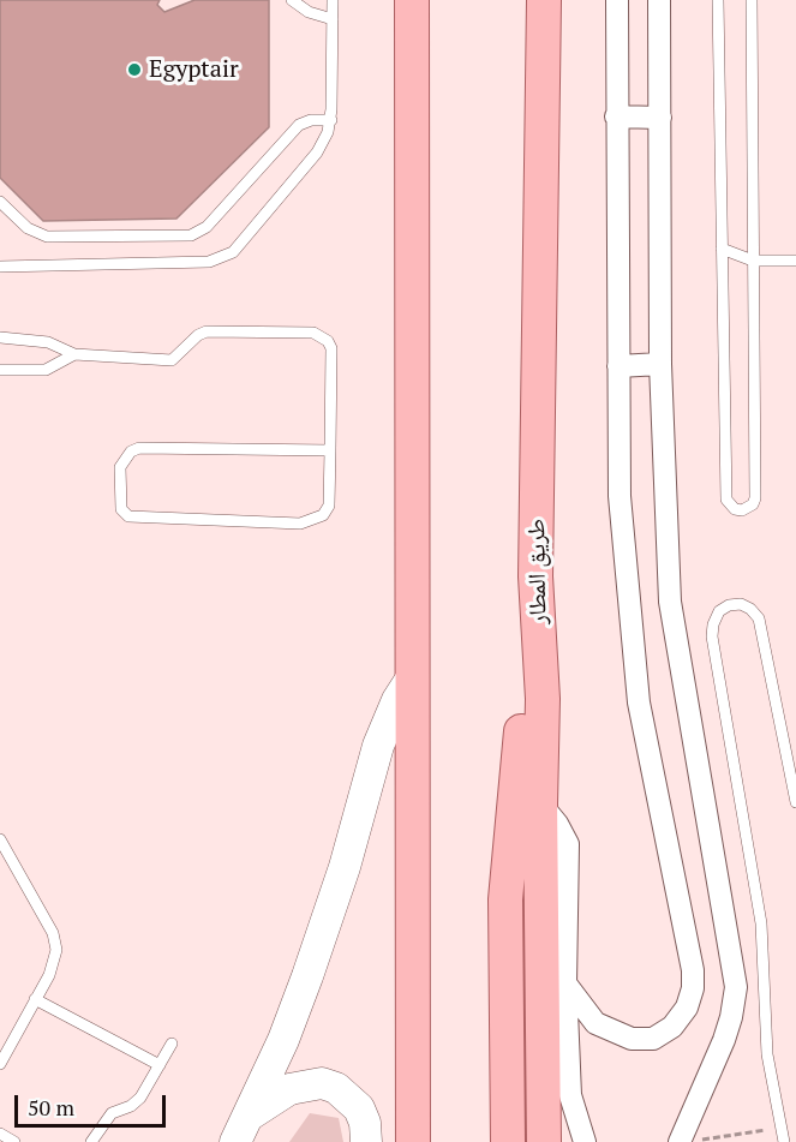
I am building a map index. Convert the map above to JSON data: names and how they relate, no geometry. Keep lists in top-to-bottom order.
{
  "streets": {
    "main road": ["طريق المطار"]
  },
  "places": ["Egyptair"],
  "scale_bar": "50 m"
}
